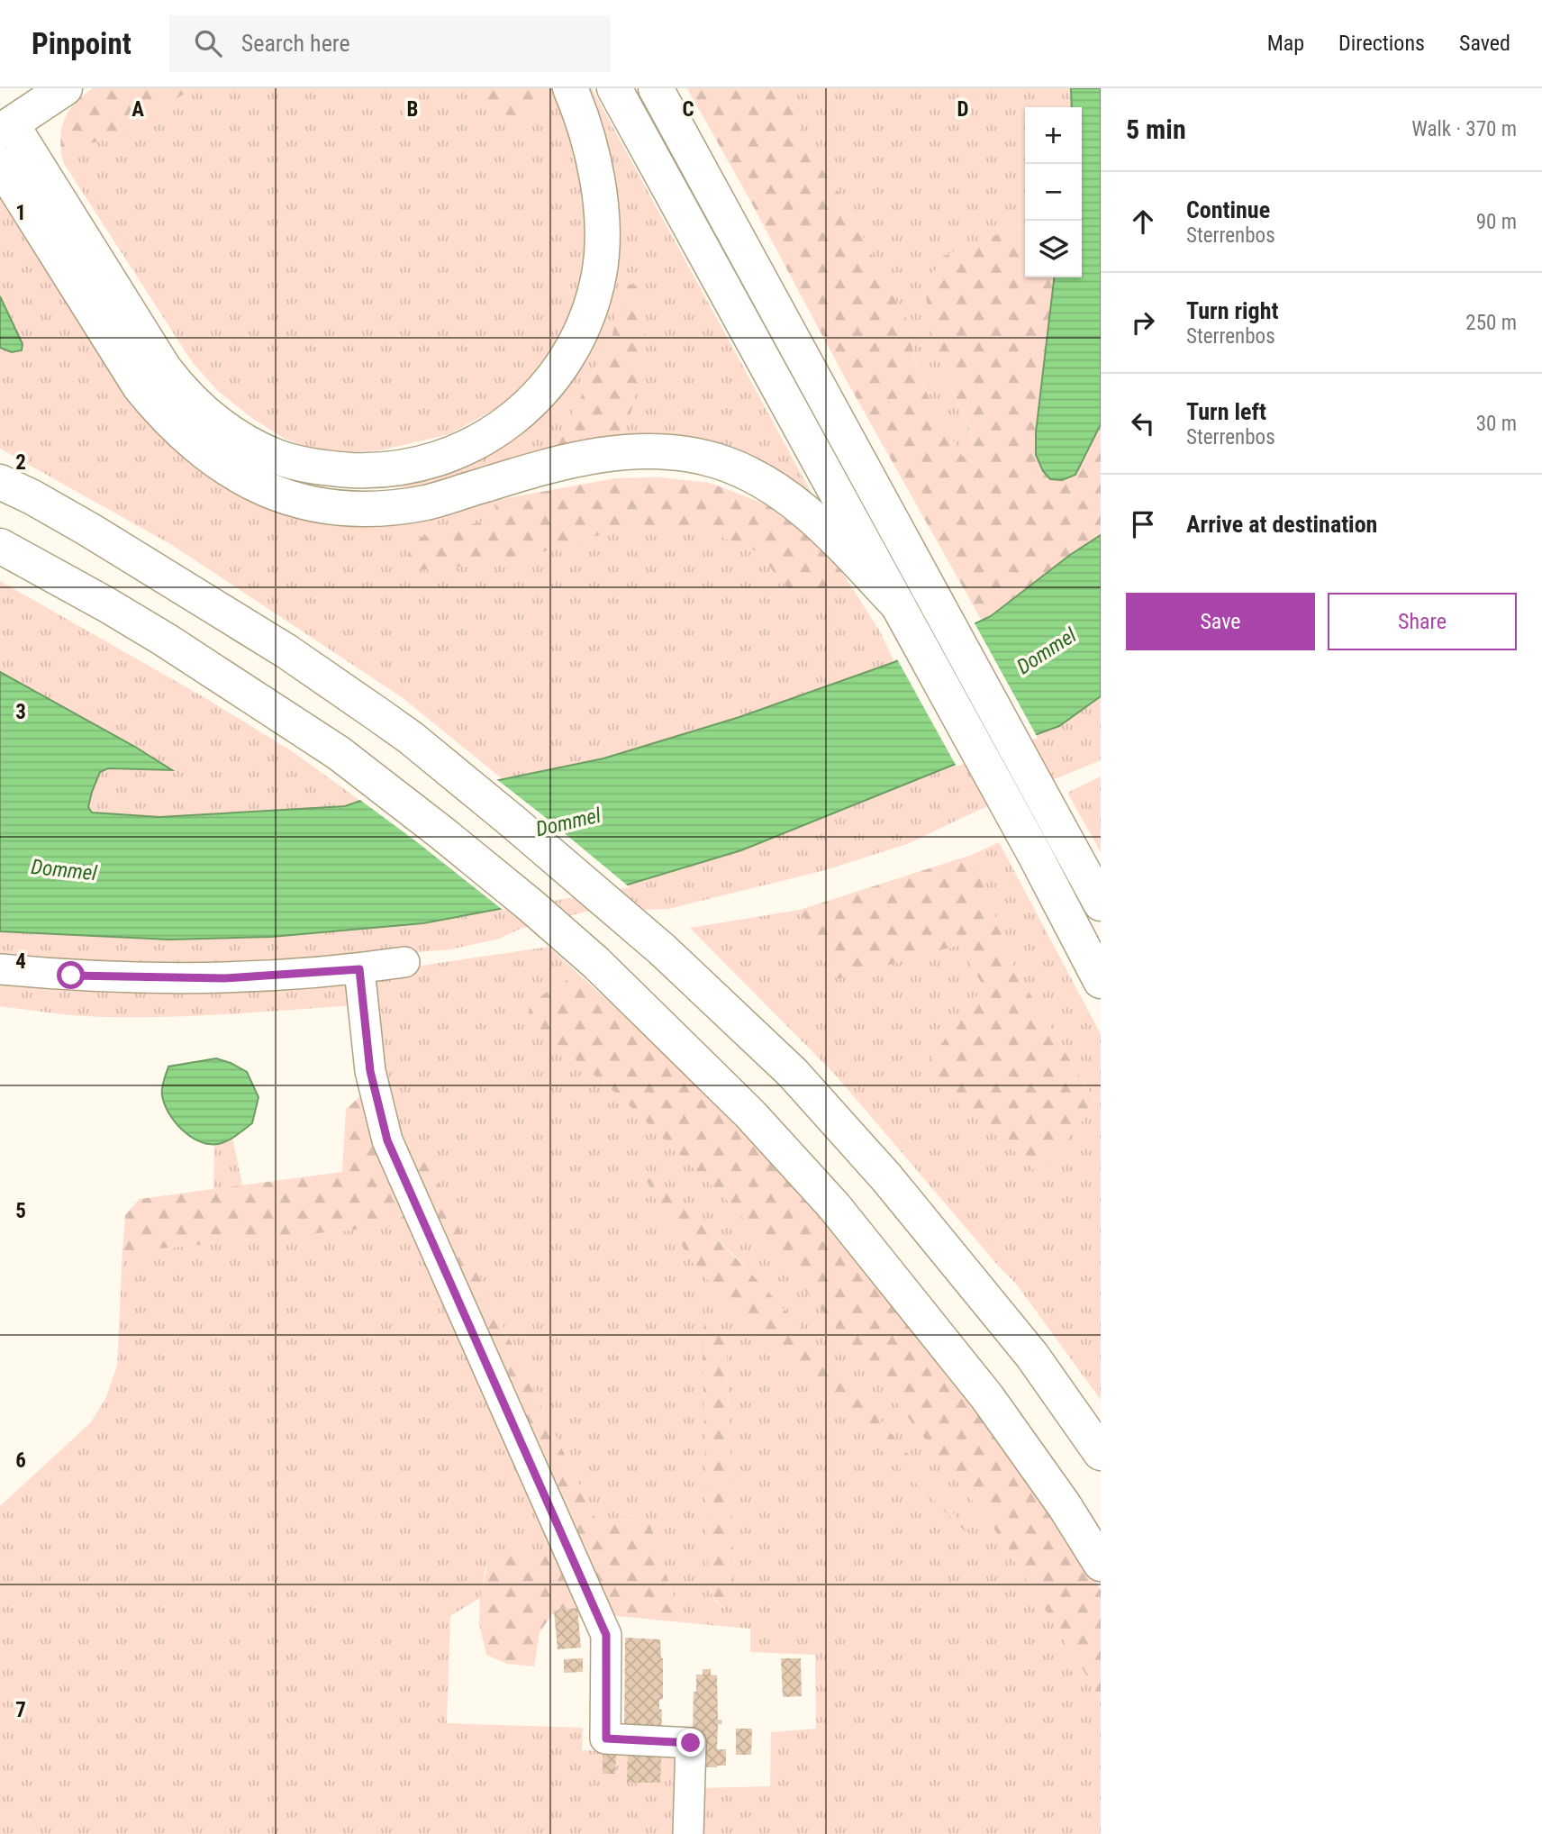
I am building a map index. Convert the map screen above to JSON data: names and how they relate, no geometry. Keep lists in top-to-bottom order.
{
  "water": ["Dommel"],
  "page": {
    "header": "Pinpoint",
    "search": "Search here",
    "nav": ["Map", "Directions", "Saved"],
    "heading": ["5 min", "Walk · 370 m"],
    "map_buttons": ["+", "−"],
    "list": [
      ["Continue", "Sterrenbos", "90 m"],
      ["Turn right", "Sterrenbos", "250 m"],
      ["Turn left", "Sterrenbos", "30 m"],
      "Arrive at destination"
    ],
    "buttons": ["Save", "Share"]
  },
  "grid": {
    "columns": [
      "A",
      "B",
      "C",
      "D"
    ],
    "rows": [
      "1",
      "2",
      "3",
      "4",
      "5",
      "6",
      "7"
    ]
  }
}
